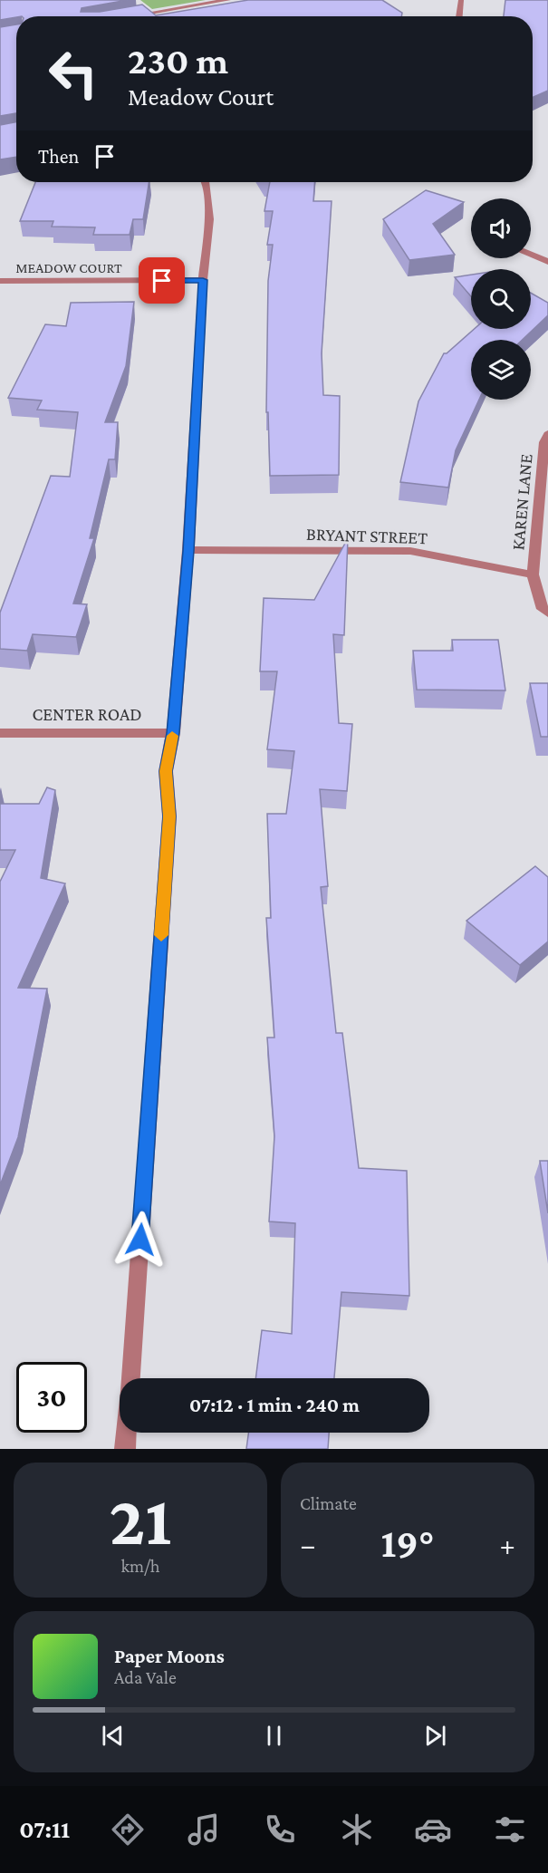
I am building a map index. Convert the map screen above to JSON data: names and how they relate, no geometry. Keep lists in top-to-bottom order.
{
  "streets": {
    "street": [
      "MEADOW COURT",
      "KAREN LANE",
      "BRYANT STREET",
      "CENTER ROAD"
    ]
  },
  "crossings": [
    ["KAREN LANE", "BRYANT STREET"]
  ],
  "page": {
    "turn": ["230 m", "Meadow Court"],
    "then": "Then",
    "limit": "30",
    "trip": "07:12 · 1 min · 240 m",
    "tile": [
      ["21", "km/h"],
      "Climate"
    ],
    "heat": ["−", "19°", "+"],
    "song": ["Paper Moons", "Ada Vale"],
    "tabs": "07:11"
  }
}
